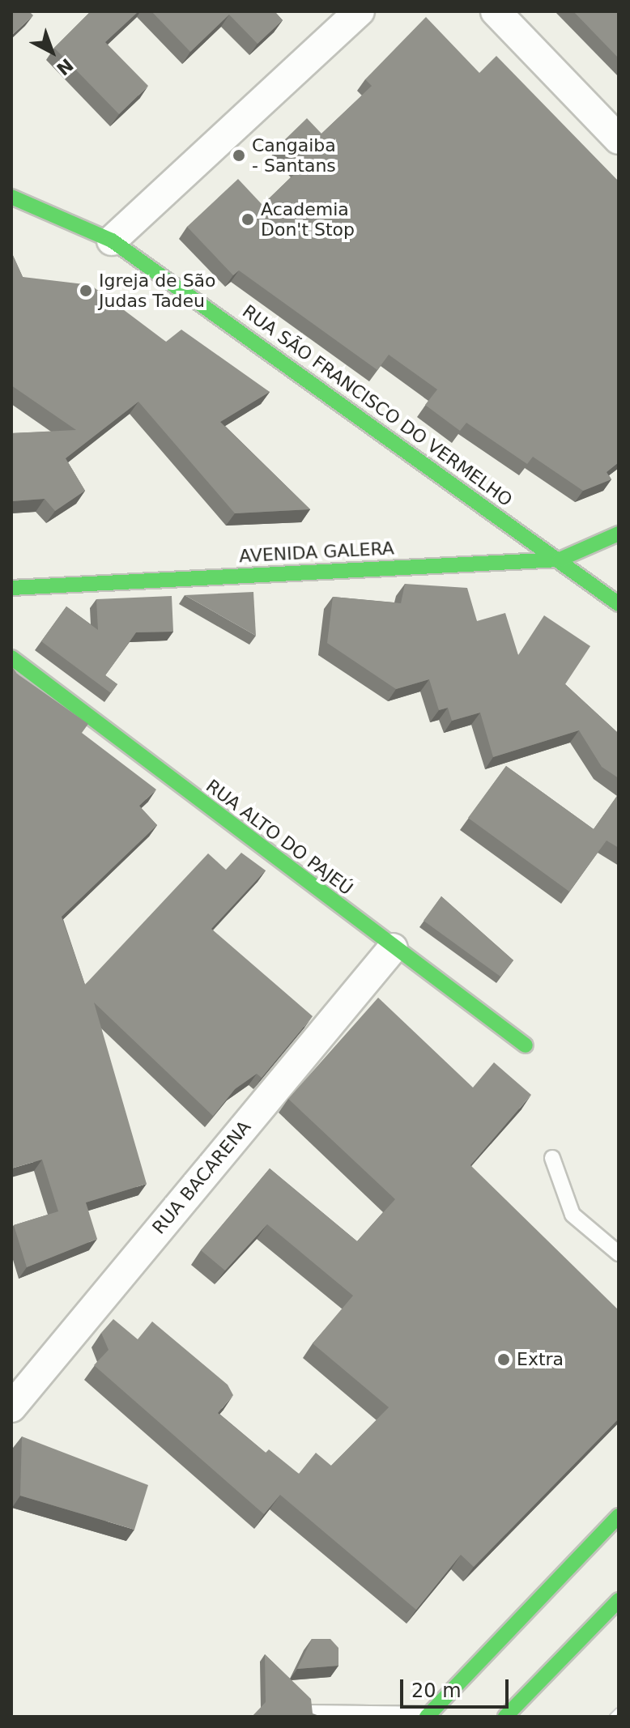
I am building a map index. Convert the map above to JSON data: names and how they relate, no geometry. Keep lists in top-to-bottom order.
{
  "streets": {
    "street": [
      "RUA SÃO FRANCISCO DO VERMELHO",
      "AVENIDA GALERA",
      "RUA ALTO DO PAJEÚ",
      "RUA BACARENA"
    ]
  },
  "crossings": [
    ["RUA SÃO FRANCISCO DO VERMELHO", "AVENIDA GALERA"],
    ["RUA ALTO DO PAJEÚ", "RUA BACARENA"]
  ],
  "places": [
    "Cangaiba - Santans",
    "Academia Don't Stop",
    "Igreja de São Judas Tadeu",
    "Extra"
  ],
  "scale_bar": "20 m",
  "north": "bottom right"
}
